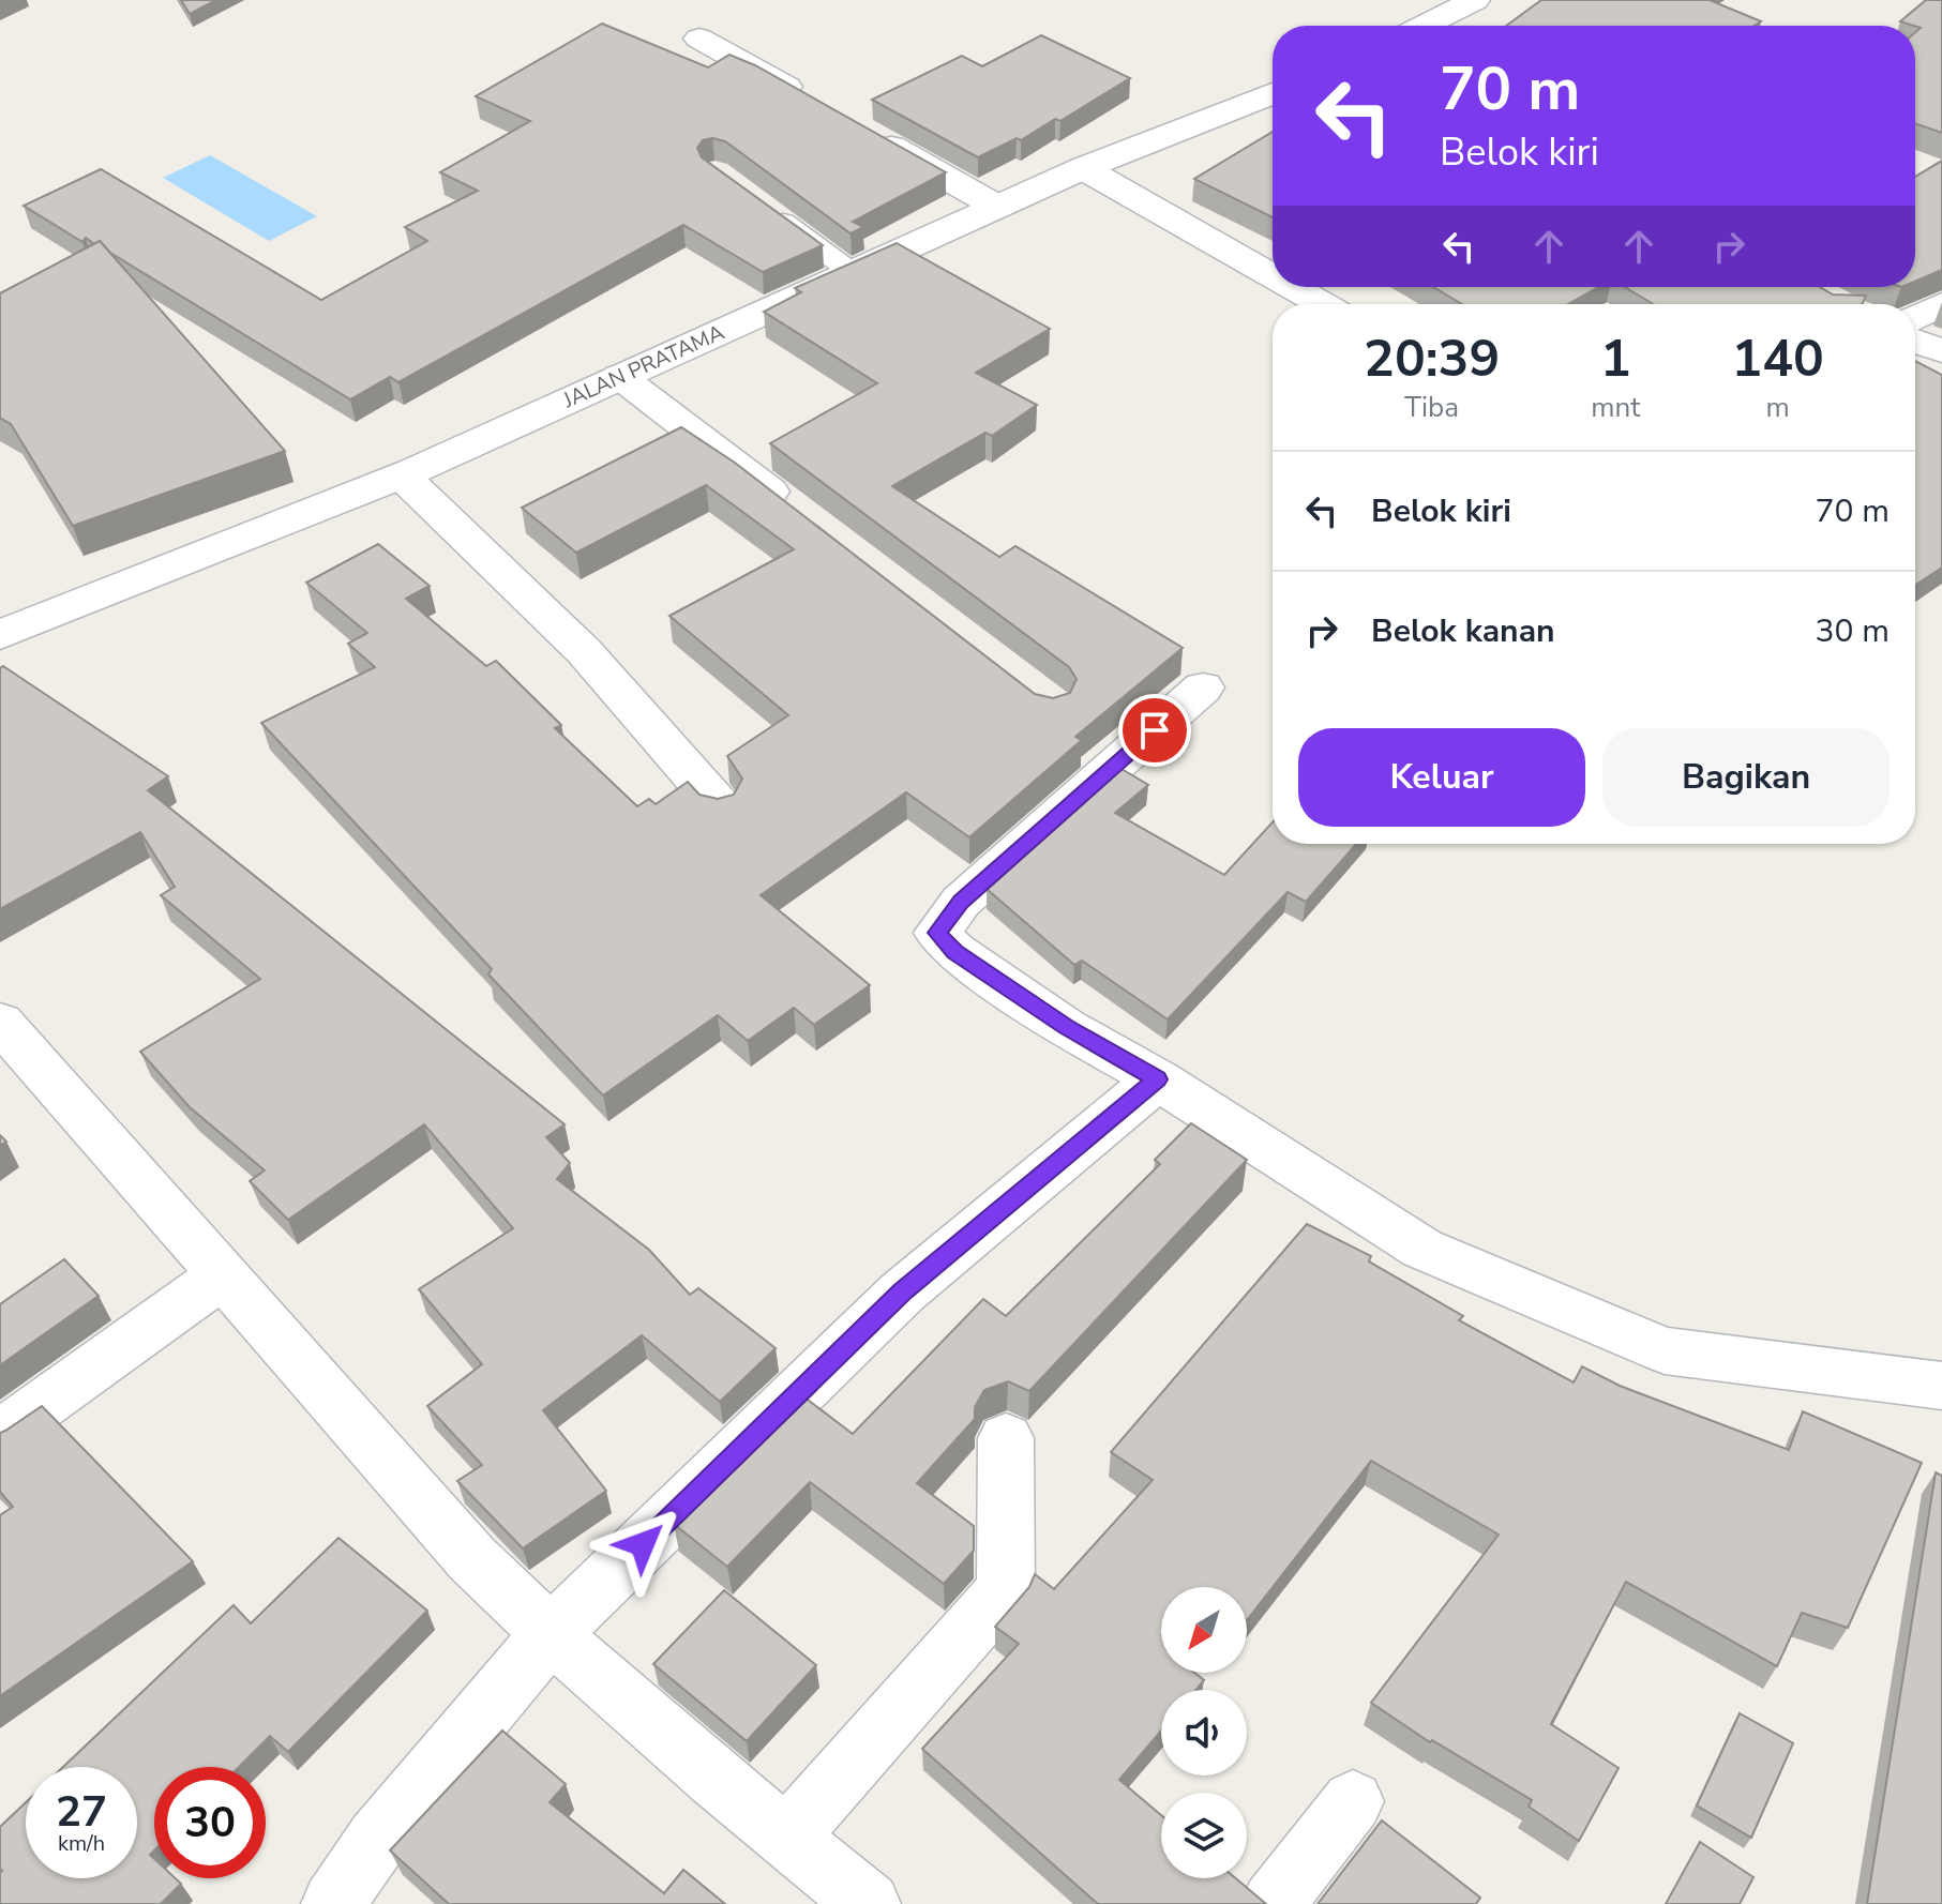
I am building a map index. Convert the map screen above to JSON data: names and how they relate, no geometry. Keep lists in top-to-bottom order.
{
  "streets": {
    "street": ["JALAN PRATAMA"]
  },
  "north": "bottom left",
  "page": {
    "turn": ["70 m", "Belok kiri"],
    "eta": [
      "20:39",
      "Tiba",
      "1",
      "mnt",
      "140",
      "m"
    ],
    "list": [
      {
        "name": "Belok kiri",
        "value": "70 m"
      },
      {
        "name": "Belok kanan",
        "value": "30 m"
      }
    ],
    "buttons": ["Keluar", "Bagikan"],
    "speed": "27 km/h",
    "limit": "30"
  }
}
